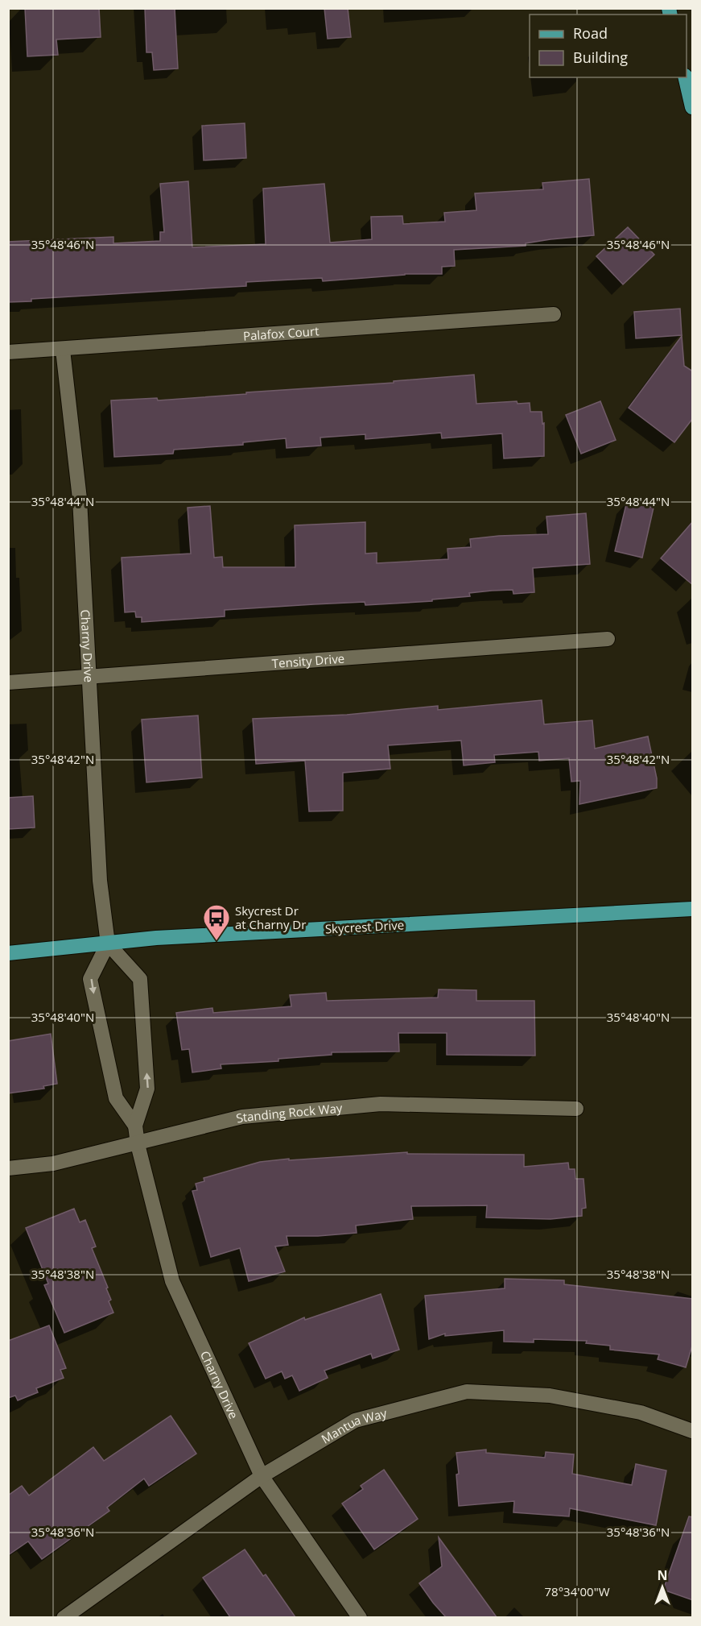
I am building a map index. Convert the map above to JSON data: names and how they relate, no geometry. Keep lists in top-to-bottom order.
{
  "streets": {
    "main road": ["Skycrest Drive"],
    "street": [
      "Palafox Court",
      "Charny Drive",
      "Tensity Drive",
      "Standing Rock Way",
      "Mantua Way"
    ]
  },
  "crossings": [
    ["Palafox Court", "Charny Drive"],
    ["Charny Drive", "Tensity Drive"],
    ["Charny Drive", "Skycrest Drive"],
    ["Charny Drive", "Standing Rock Way"],
    ["Charny Drive", "Mantua Way"]
  ],
  "places": {
    "bus stop": ["Skycrest Dr at Charny Dr"]
  },
  "legend": ["Road", "Building"],
  "north": "top",
  "coordinates": [
    "35°48'46\"N",
    "35°48'44\"N",
    "35°48'42\"N",
    "35°48'40\"N",
    "35°48'38\"N",
    "35°48'36\"N",
    "78°34'00\"W"
  ]
}
